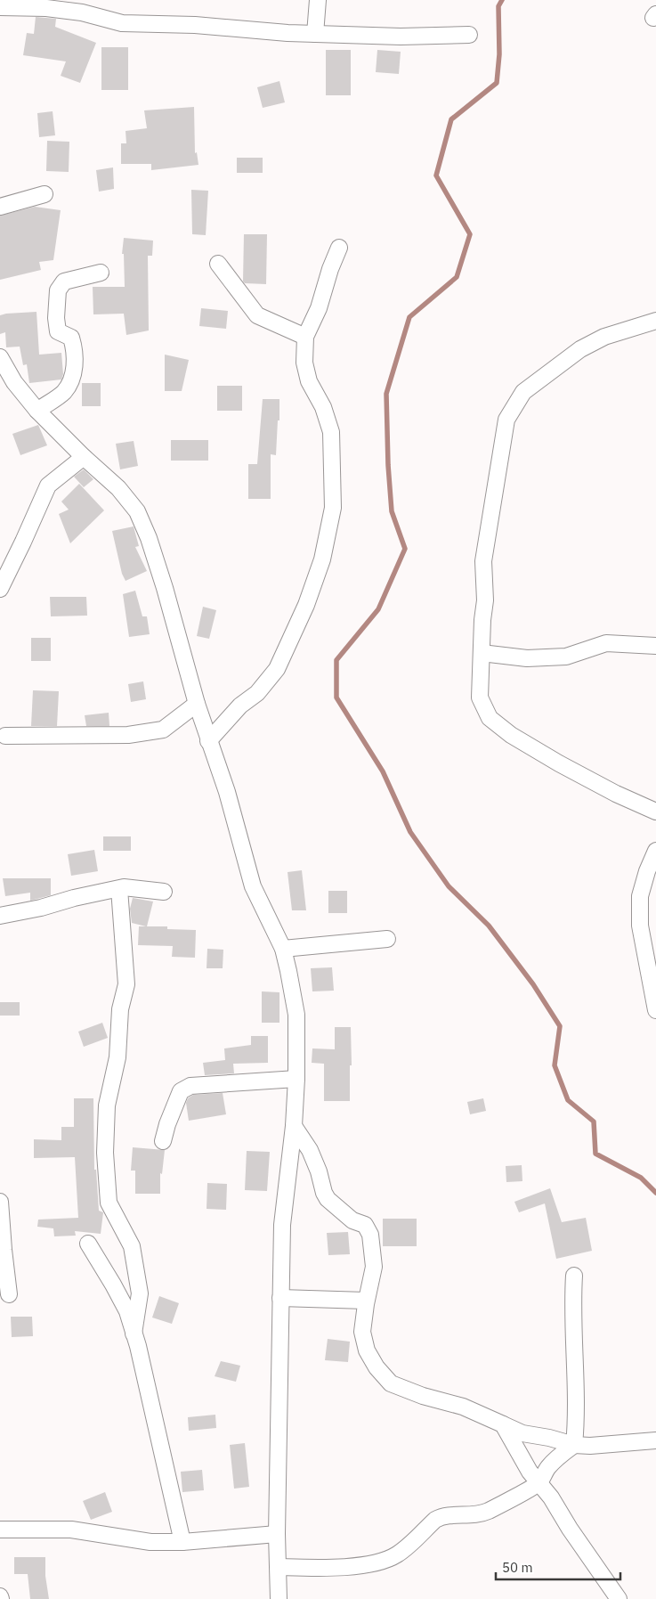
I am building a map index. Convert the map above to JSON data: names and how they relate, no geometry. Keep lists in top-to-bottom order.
{
  "scale_bar": "50 m"
}
